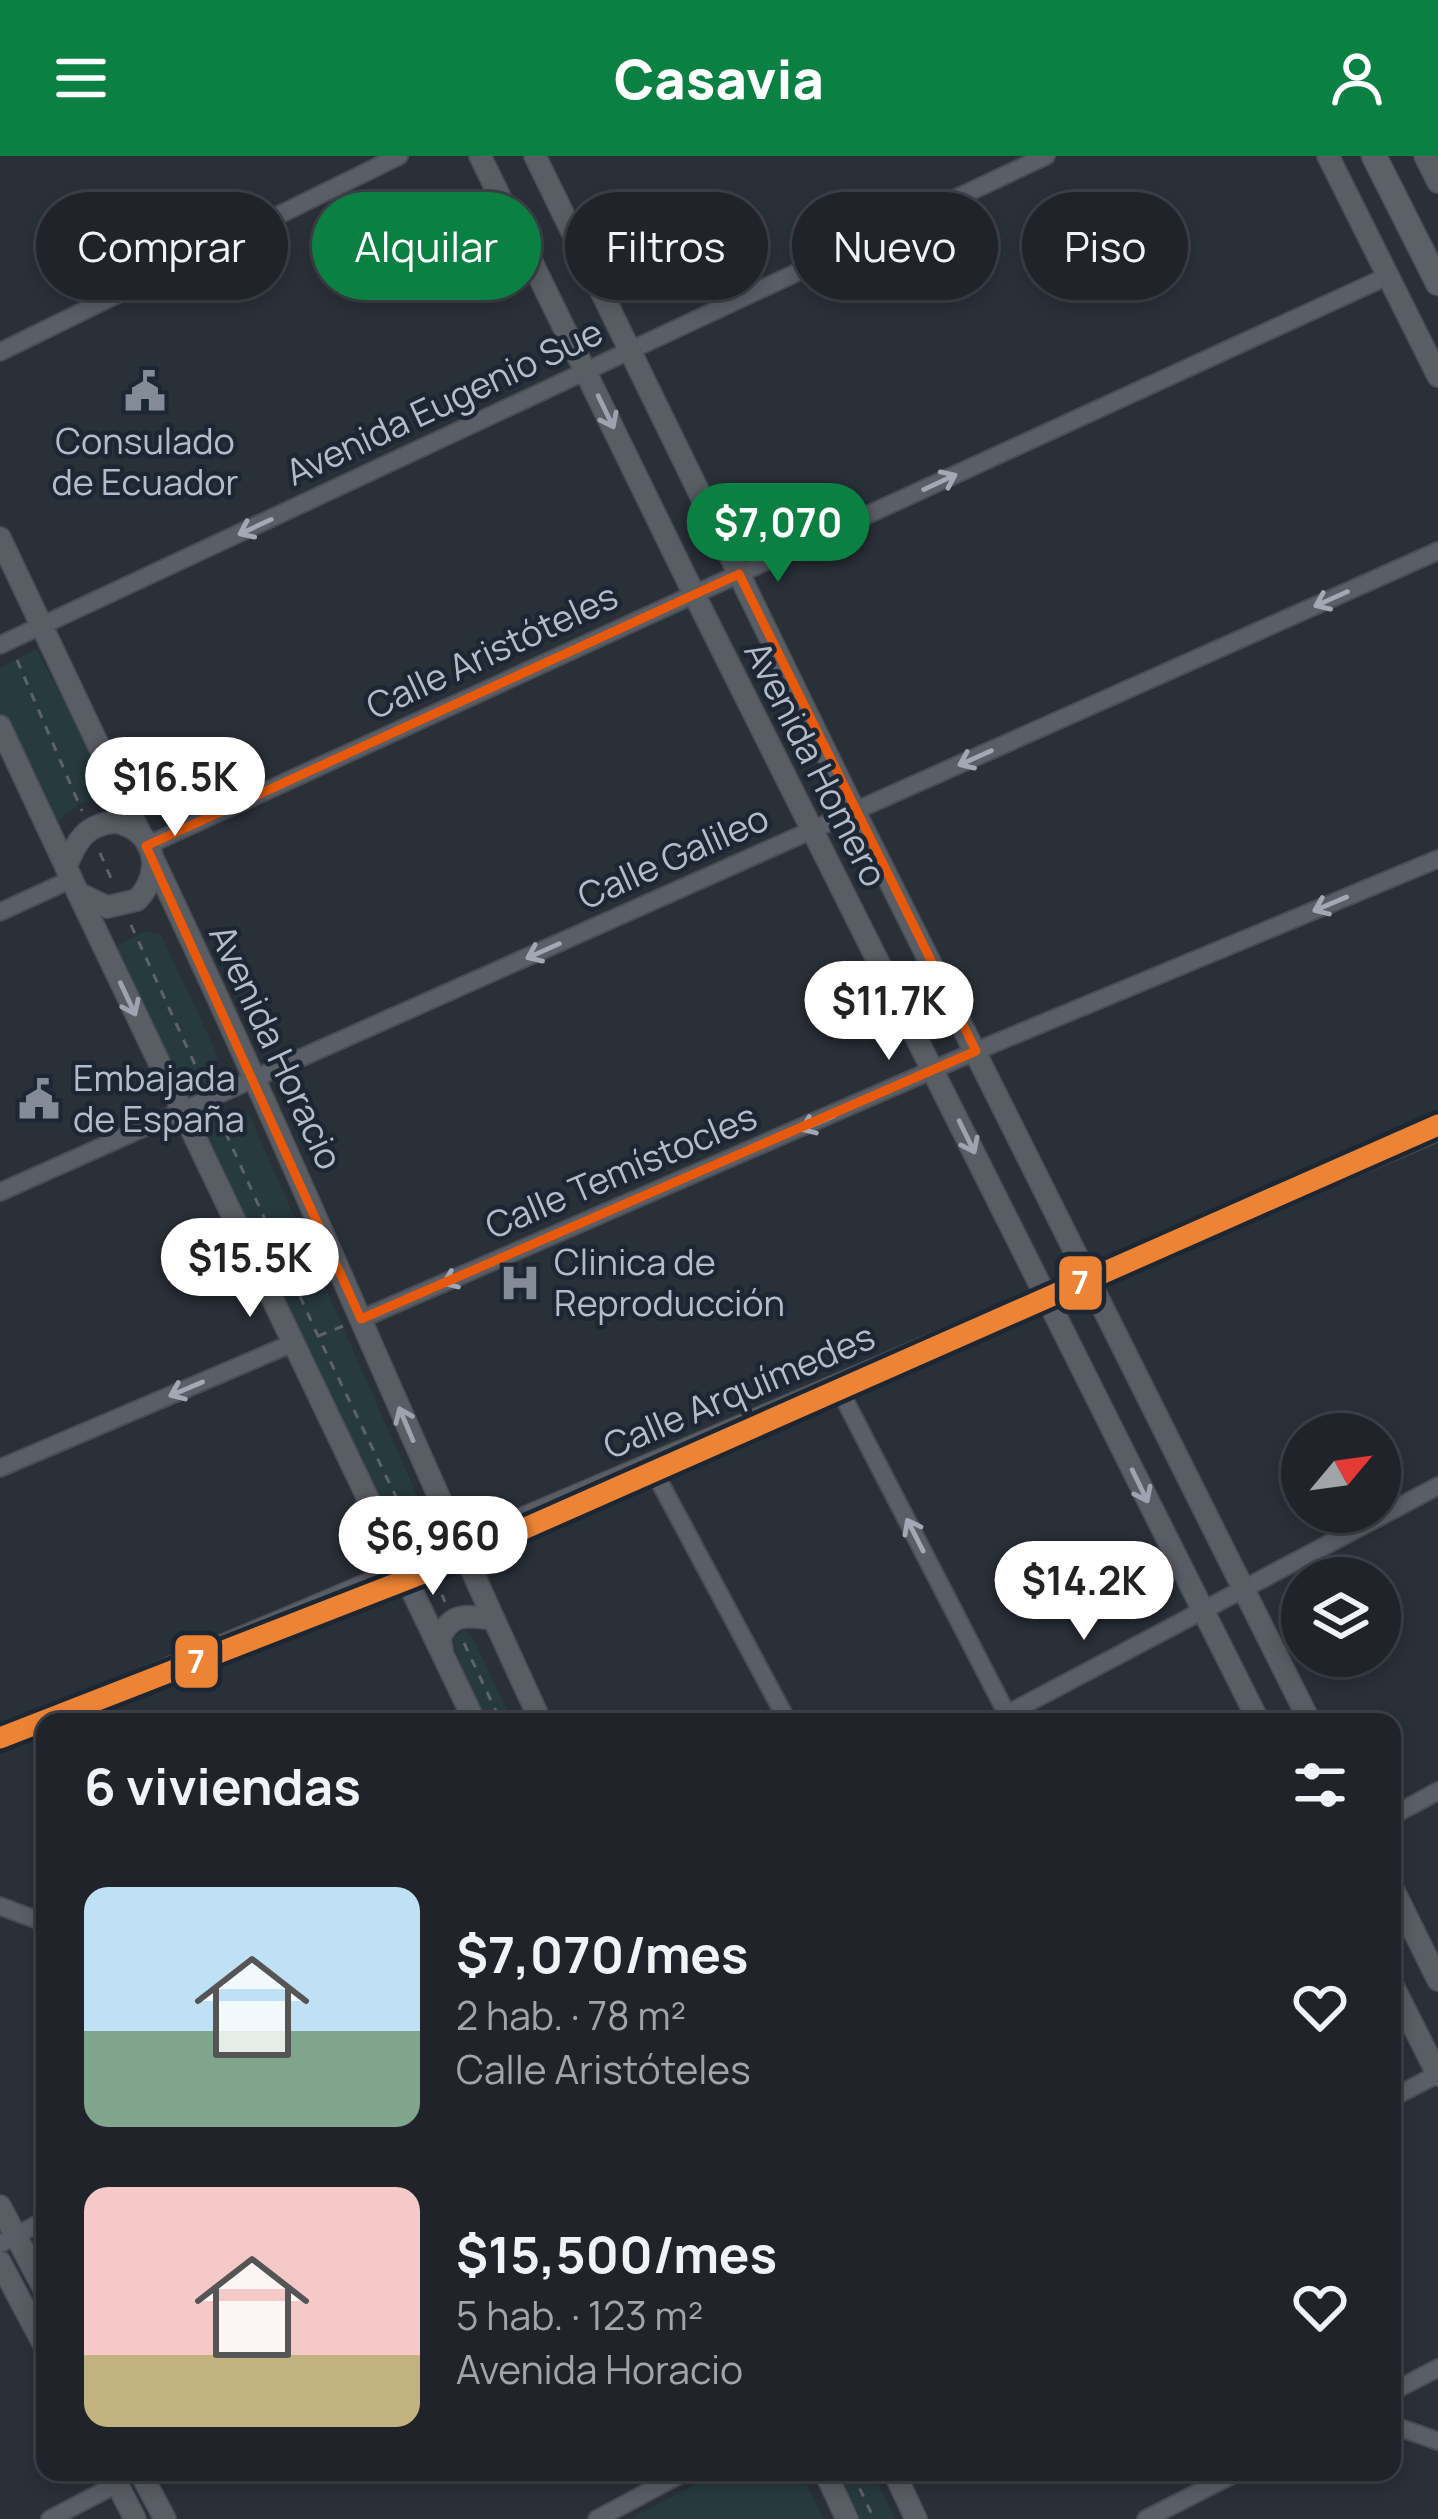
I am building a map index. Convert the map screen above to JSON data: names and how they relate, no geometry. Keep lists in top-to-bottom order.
{
  "streets": {
    "street": [
      "Avenida Eugenio Sue",
      "Calle Aristóteles",
      "Avenida Homero",
      "Calle Galileo",
      "Avenida Horacio",
      "Calle Temístocles",
      "Calle Arquímedes"
    ]
  },
  "crossings": [
    ["Avenida Eugenio Sue", "Avenida Homero"],
    ["Avenida Eugenio Sue", "Avenida Horacio"],
    ["Calle Aristóteles", "Avenida Homero"],
    ["Calle Aristóteles", "Avenida Horacio"],
    ["Avenida Homero", "Calle Galileo"],
    ["Avenida Homero", "Calle Temístocles"],
    ["Avenida Homero", "Calle Arquímedes"],
    ["Calle Galileo", "Avenida Horacio"],
    ["Avenida Horacio", "Calle Temístocles"],
    ["Avenida Horacio", "Calle Arquímedes"]
  ],
  "one_way": [
    "Avenida Eugenio Sue",
    "Calle Aristóteles",
    "Calle Galileo",
    "Calle Temístocles"
  ],
  "places": {
    "public building": ["Consulado de Ecuador", "Embajada de España"],
    "hospital": ["Clinica de Reproducción"]
  },
  "lines": ["transit line 7"],
  "north": "top right",
  "page": {
    "header": "Casavia",
    "chip": [
      "Comprar",
      "Alquilar",
      "Filtros",
      "Nuevo",
      "Piso"
    ],
    "price": [
      "$7,070",
      "$16.5K",
      "$11.7K",
      "$15.5K",
      "$6,960",
      "$14.2K"
    ],
    "heading": "6 viviendas",
    "list": [
      {
        "name": "$7,070/mes",
        "note": "2 hab. · 78 m² · Calle Aristóteles"
      },
      {
        "name": "$15,500/mes",
        "note": "5 hab. · 123 m² · Avenida Horacio"
      }
    ]
  }
}
